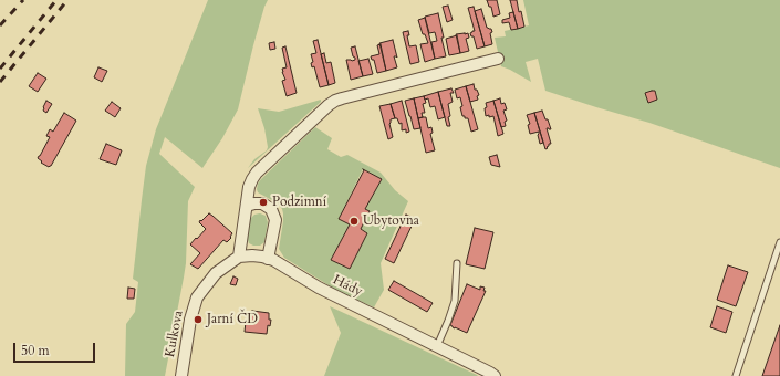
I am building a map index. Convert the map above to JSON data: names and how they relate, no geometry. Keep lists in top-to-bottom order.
{
  "streets": {
    "street": ["Hády", "Kulkova"]
  },
  "crossings": [
    ["Hády", "Kulkova"]
  ],
  "places": ["Podzimní", "Ubytovna", "Jarní ČD"],
  "scale_bar": "50 m"
}
